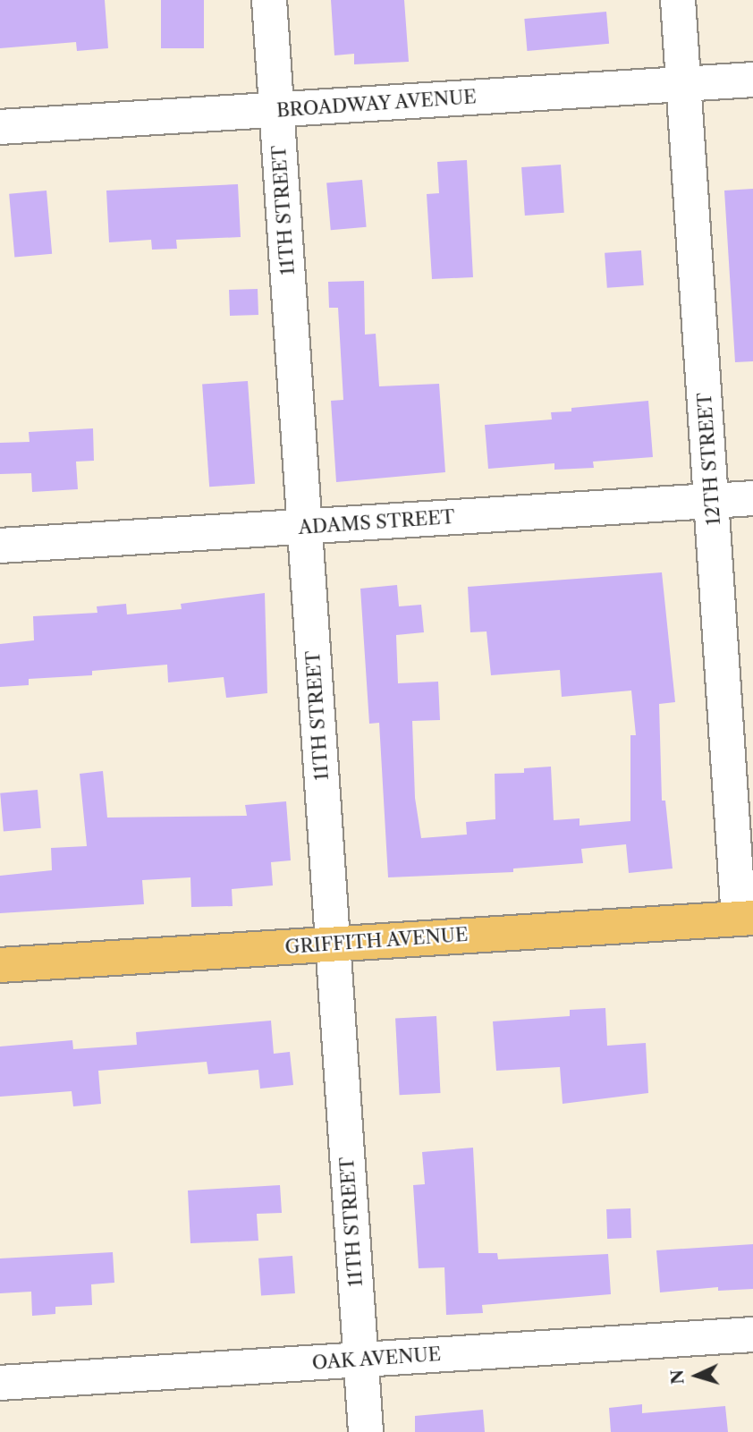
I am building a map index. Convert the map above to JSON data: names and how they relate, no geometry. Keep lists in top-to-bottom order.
{
  "streets": {
    "main road": ["GRIFFITH AVENUE"],
    "street": [
      "BROADWAY AVENUE",
      "11TH STREET",
      "12TH STREET",
      "ADAMS STREET",
      "OAK AVENUE"
    ]
  },
  "crossings": [
    ["BROADWAY AVENUE", "11TH STREET"],
    ["BROADWAY AVENUE", "12TH STREET"],
    ["11TH STREET", "ADAMS STREET"],
    ["11TH STREET", "GRIFFITH AVENUE"],
    ["11TH STREET", "OAK AVENUE"],
    ["12TH STREET", "ADAMS STREET"],
    ["12TH STREET", "GRIFFITH AVENUE"]
  ],
  "north": "left"
}
